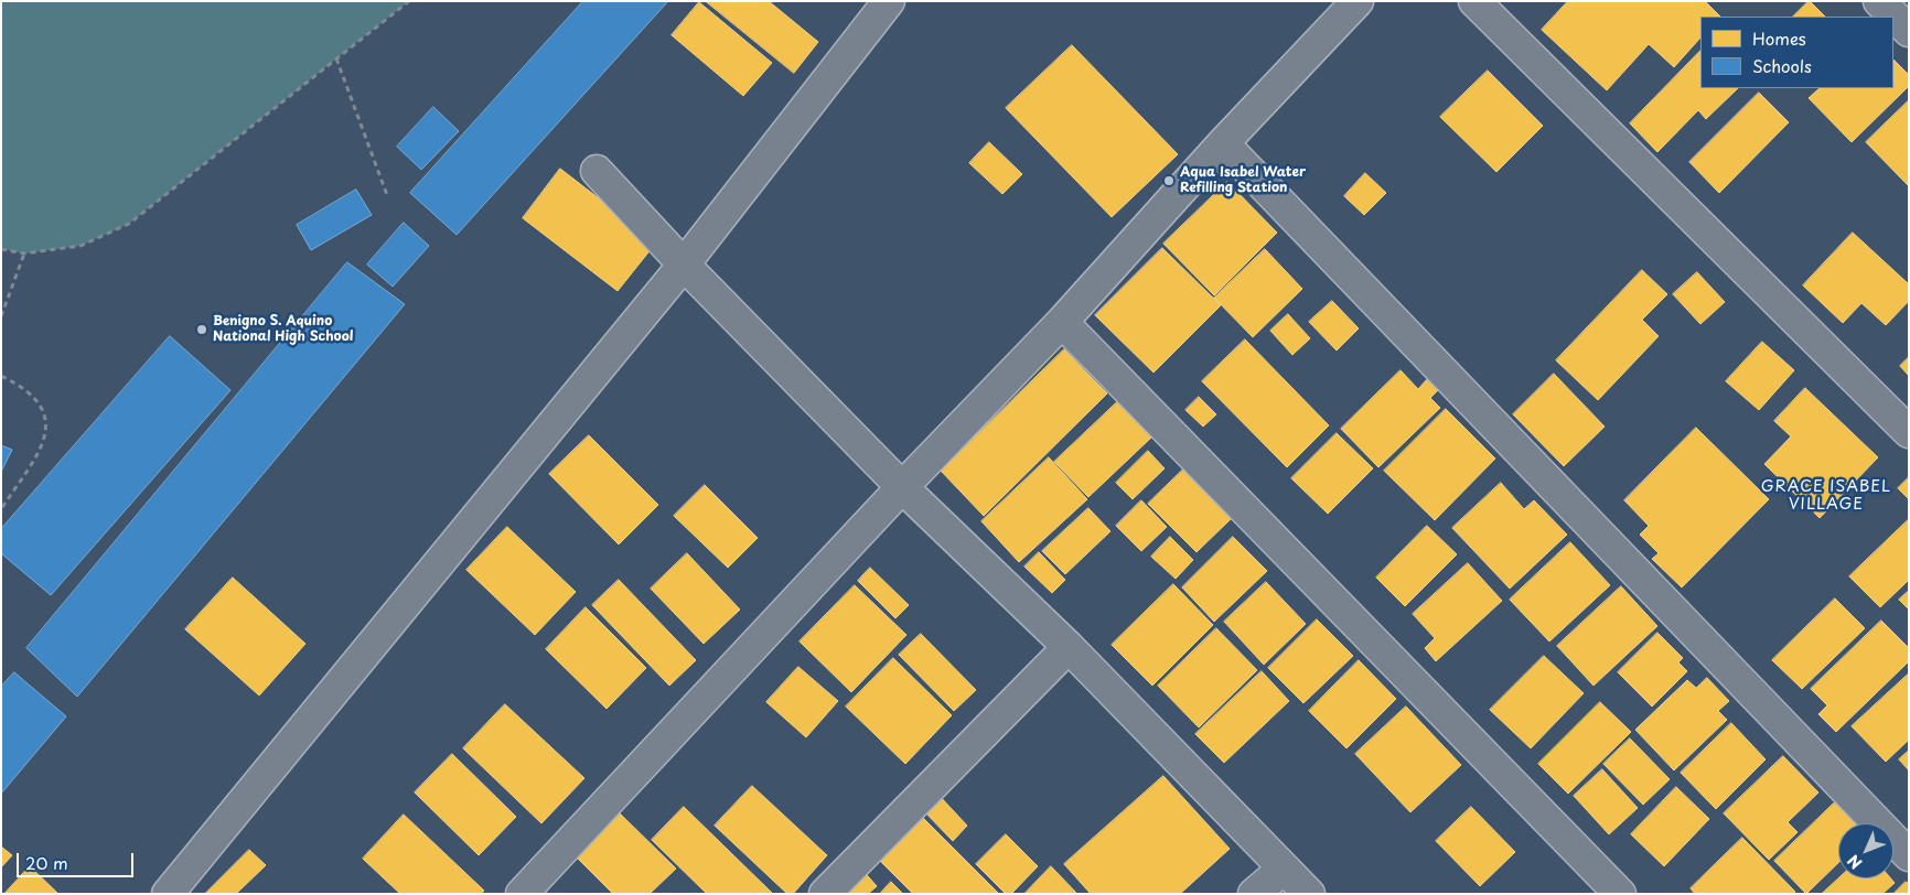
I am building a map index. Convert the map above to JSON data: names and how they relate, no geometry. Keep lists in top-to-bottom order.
{
  "districts": ["GRACE ISABEL VILLAGE"],
  "places": ["Aqua Isabel Water Refilling Station", "Benigno S. Aquino National High School"],
  "legend": ["Homes", "Schools"],
  "scale_bar": "20 m",
  "north": "bottom left"
}
